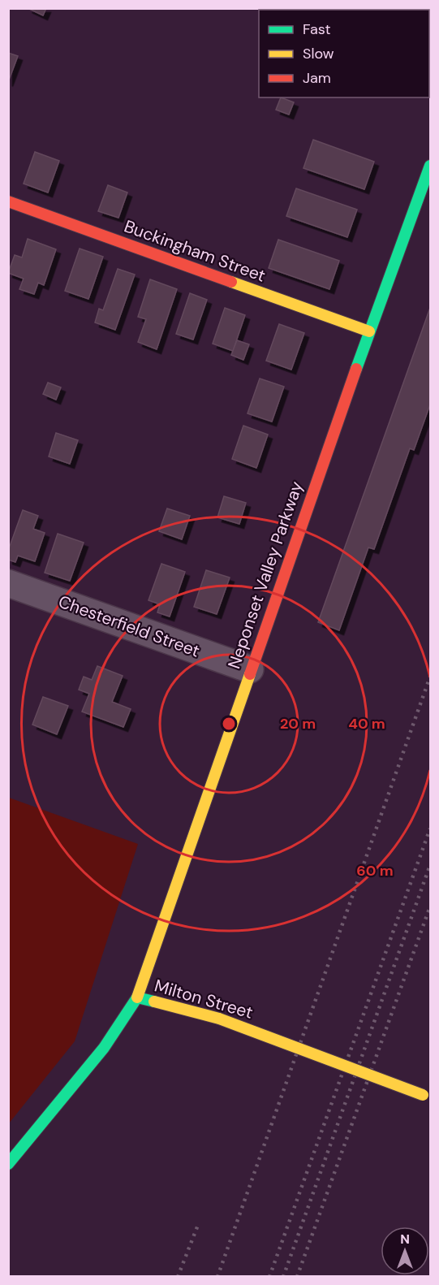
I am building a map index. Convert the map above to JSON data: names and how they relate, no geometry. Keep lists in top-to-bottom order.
{
  "streets": {
    "main road": ["Buckingham Street", "Neponset Valley Parkway", "Milton Street"],
    "street": ["Chesterfield Street"]
  },
  "crossings": [
    ["Buckingham Street", "Neponset Valley Parkway"],
    ["Neponset Valley Parkway", "Chesterfield Street"],
    ["Neponset Valley Parkway", "Milton Street"]
  ],
  "legend": ["Fast", "Slow", "Jam"],
  "north": "top",
  "rings": ["20 m", "40 m", "60 m"]
}
